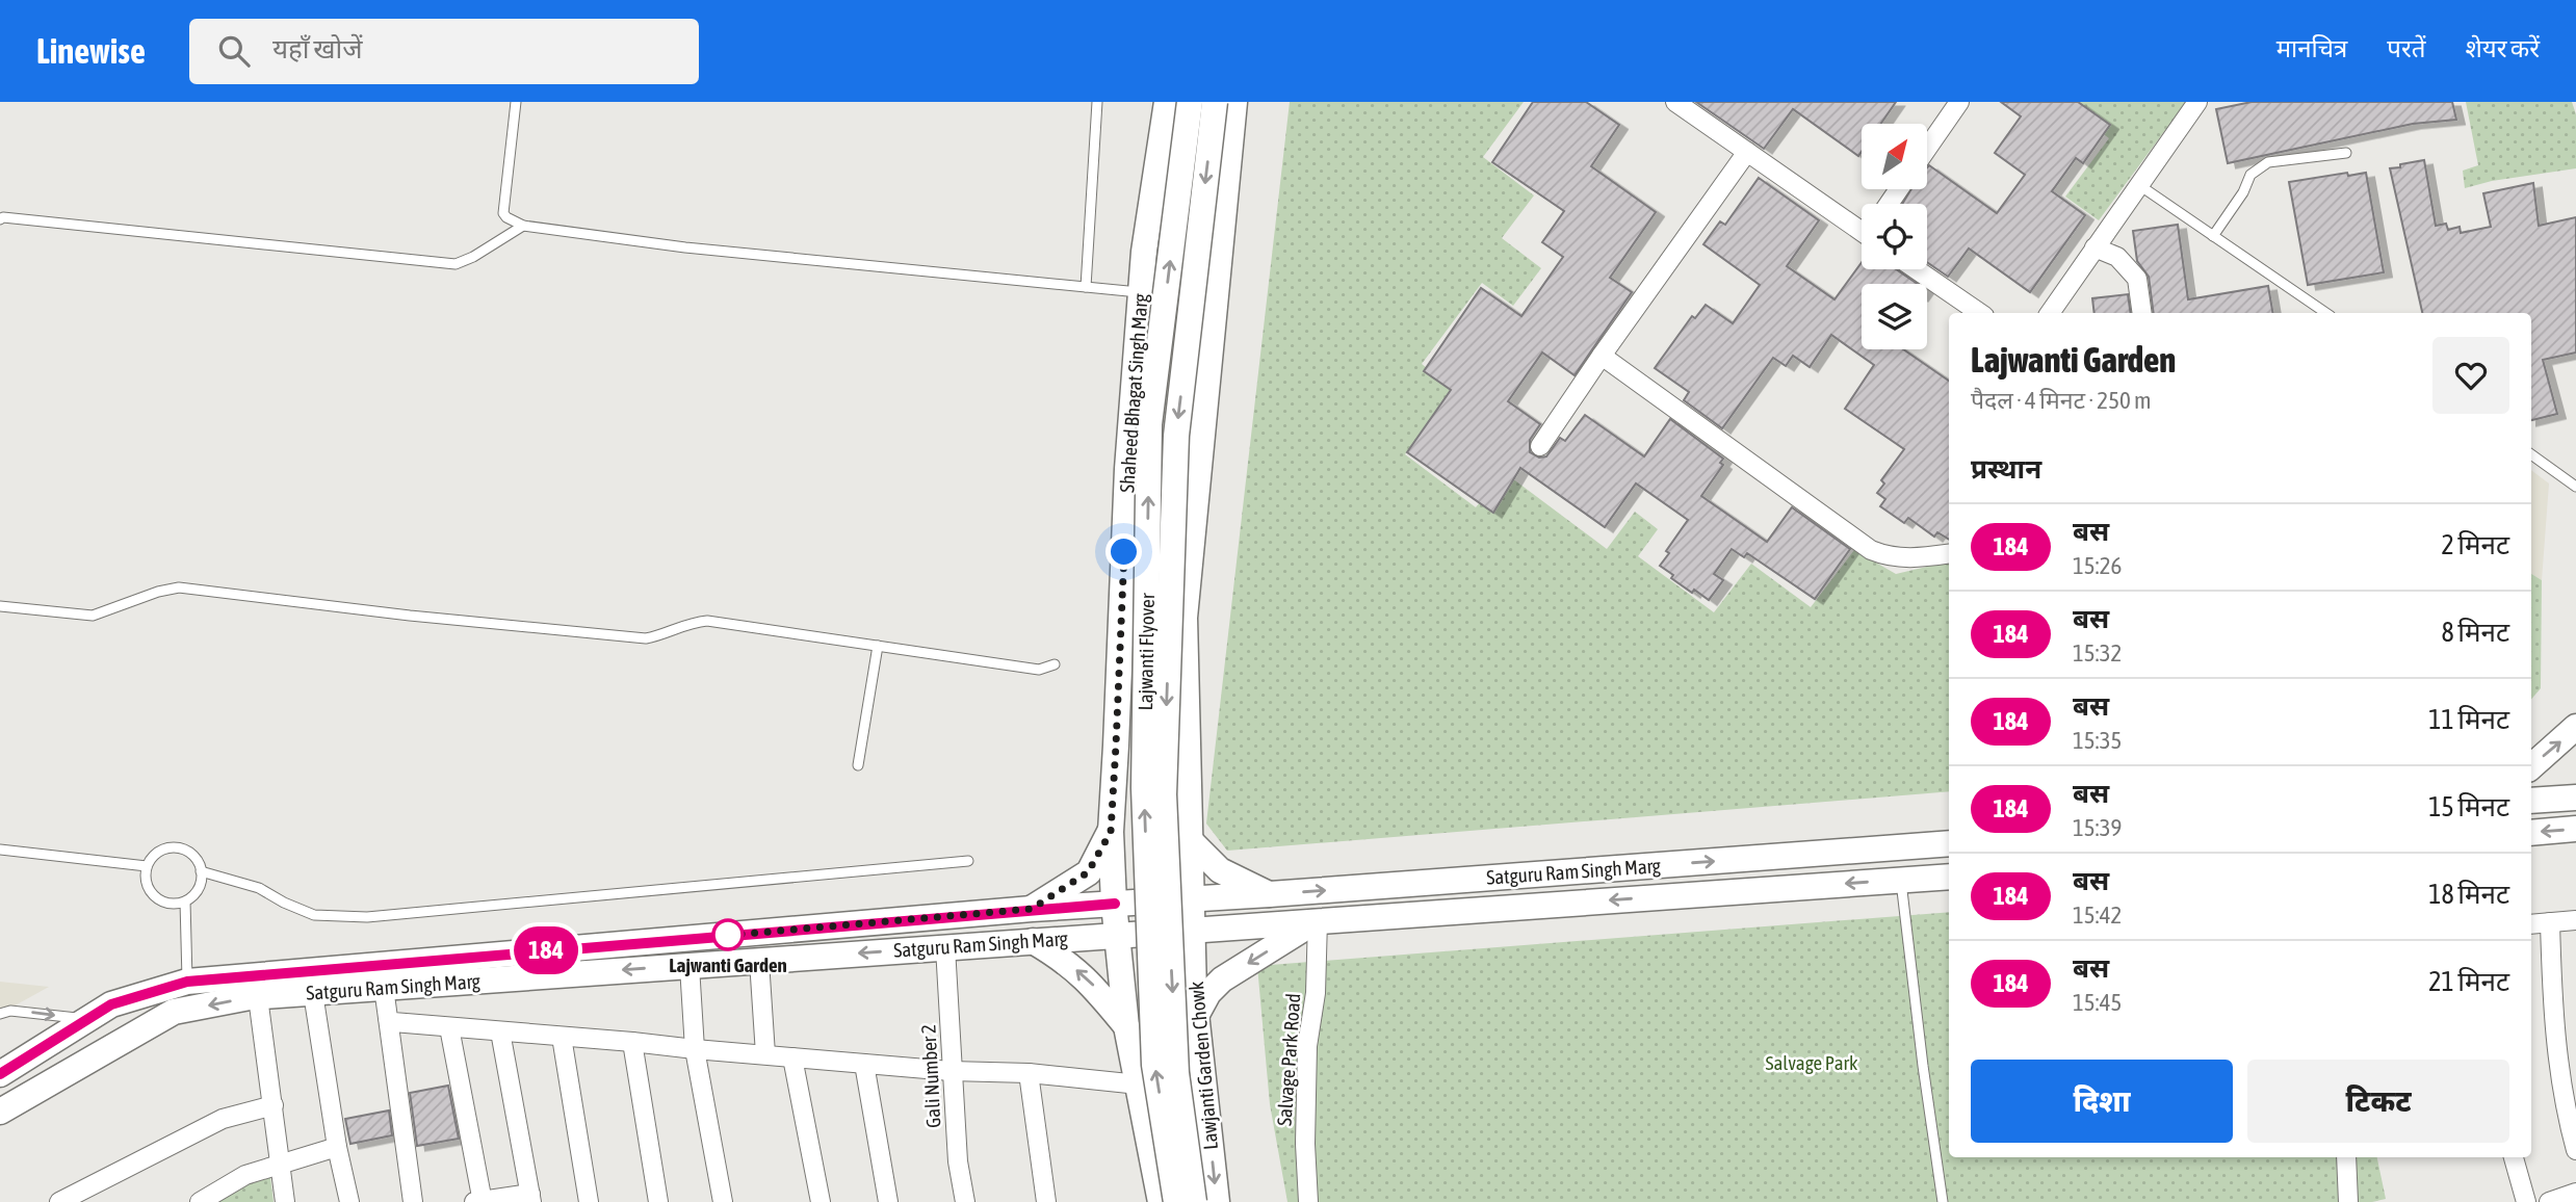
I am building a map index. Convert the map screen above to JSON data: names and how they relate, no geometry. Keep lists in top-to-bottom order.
{
  "streets": {
    "main road": [
      "Shaheed Bhagat Singh Marg",
      "Lajwanti Flyover",
      "Satguru Ram Singh Marg",
      "Lawjanti Garden Chowk"
    ],
    "street": ["Salvage Park Road", "Gali Number 2"]
  },
  "crossings": [
    ["Shaheed Bhagat Singh Marg", "Satguru Ram Singh Marg"],
    ["Satguru Ram Singh Marg", "Salvage Park Road"],
    ["Satguru Ram Singh Marg", "Lawjanti Garden Chowk"],
    ["Satguru Ram Singh Marg", "Gali Number 2"]
  ],
  "parks": ["Salvage Park"],
  "places": ["Lajwanti Garden"],
  "lines": ["bus line 184"],
  "north": "top right",
  "page": {
    "header": "Linewise",
    "search": "यहाँ खोजें",
    "nav": ["मानचित्र", "परतें", "शेयर करें"],
    "on_map": "184",
    "heading": [
      ["Lajwanti Garden", "पैदल · 4 मिनट · 250 m"],
      "प्रस्थान"
    ],
    "list": [
      {
        "mark": "184",
        "name": "बस",
        "note": "15:26",
        "value": "2 मिनट"
      },
      {
        "mark": "184",
        "name": "बस",
        "note": "15:32",
        "value": "8 मिनट"
      },
      {
        "mark": "184",
        "name": "बस",
        "note": "15:35",
        "value": "11 मिनट"
      },
      {
        "mark": "184",
        "name": "बस",
        "note": "15:39",
        "value": "15 मिनट"
      },
      {
        "mark": "184",
        "name": "बस",
        "note": "15:42",
        "value": "18 मिनट"
      },
      {
        "mark": "184",
        "name": "बस",
        "note": "15:45",
        "value": "21 मिनट"
      }
    ],
    "buttons": ["दिशा", "टिकट"]
  }
}
